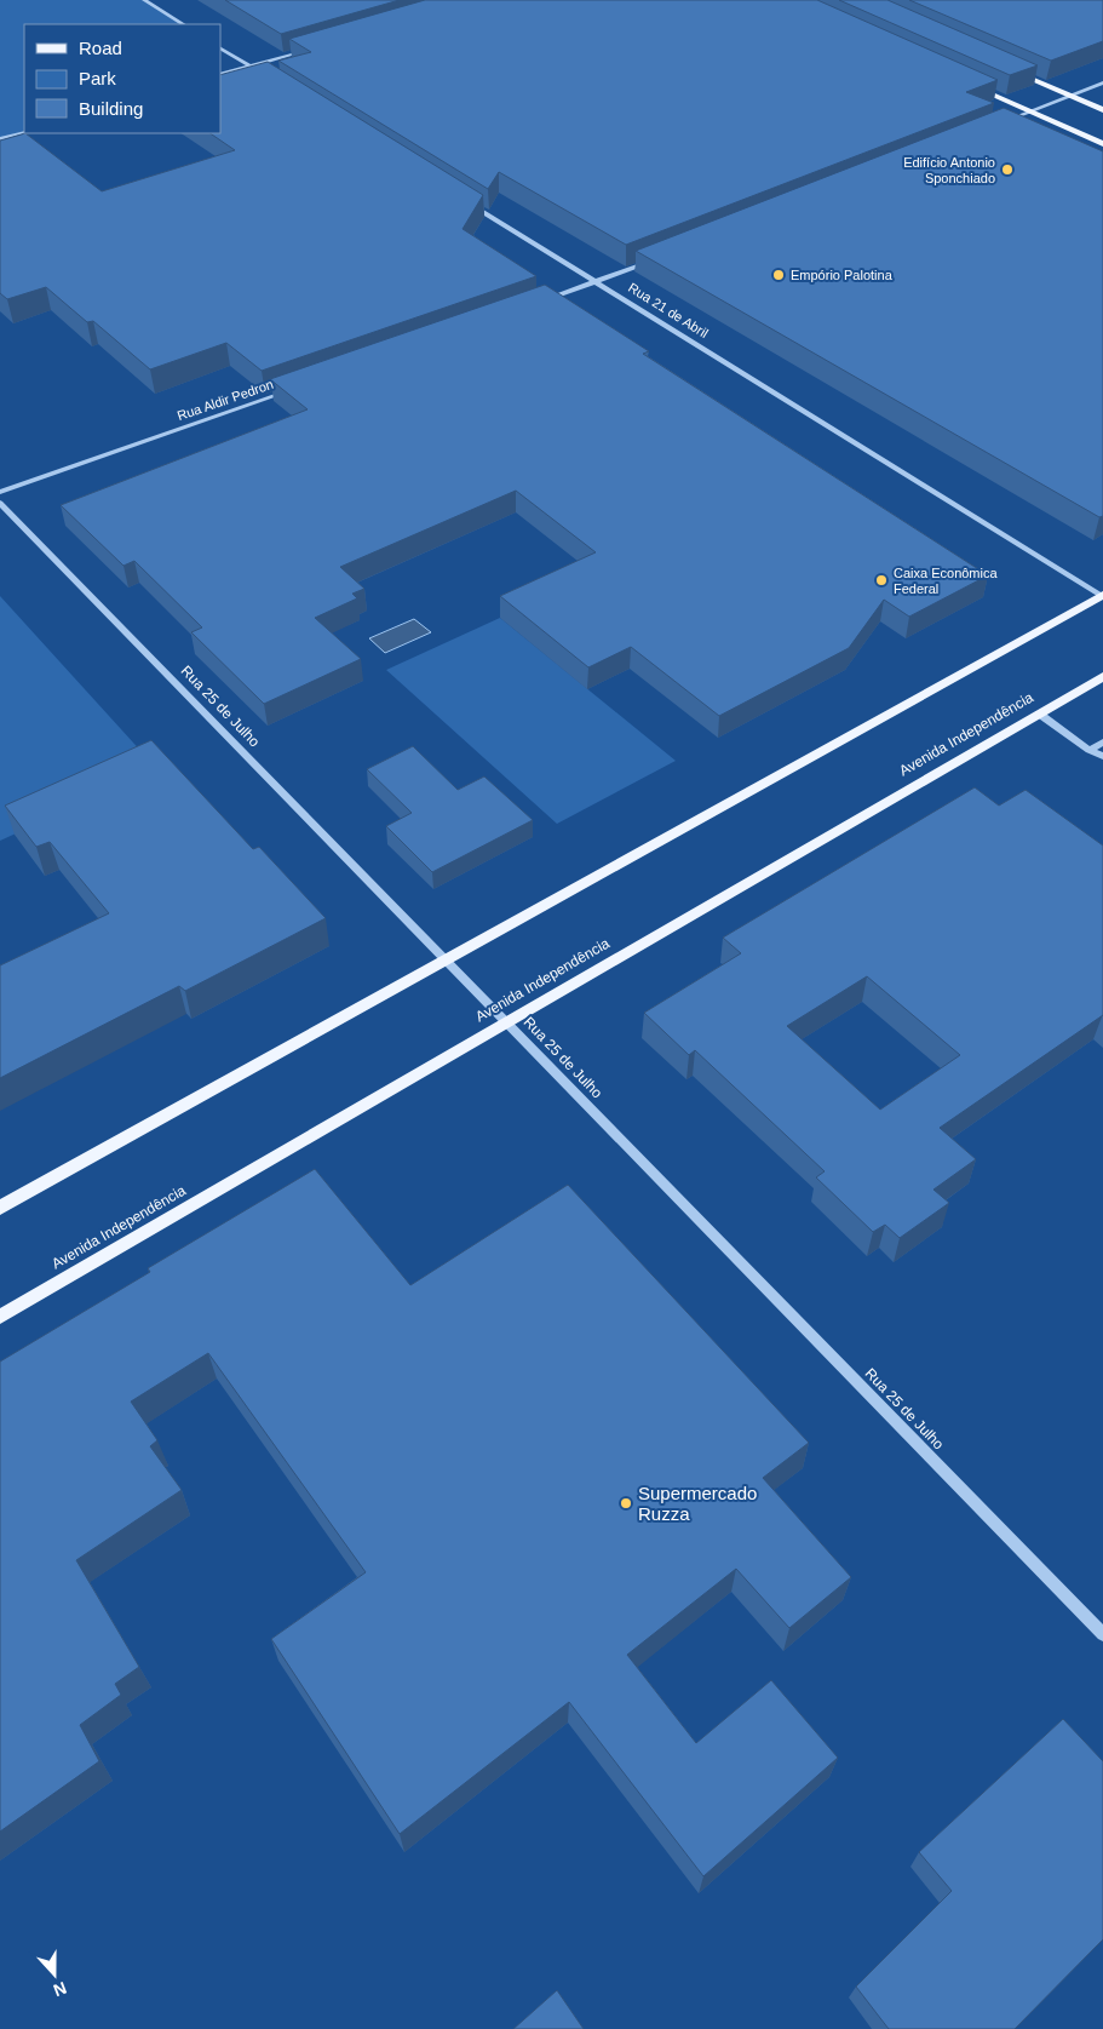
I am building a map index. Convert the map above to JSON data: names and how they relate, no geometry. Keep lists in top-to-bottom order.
{
  "streets": {
    "main road": ["Avenida Independência"],
    "street": ["Rua 21 de Abril", "Rua Aldir Pedron", "Rua 25 de Julho"]
  },
  "crossings": [
    ["Rua 25 de Julho", "Avenida Independência"]
  ],
  "places": [
    "Edifício Antonio Sponchiado",
    "Empório Palotina",
    "Caixa Econômica Federal",
    "Supermercado Ruzza"
  ],
  "legend": ["Road", "Park", "Building"],
  "north": "bottom"
}
